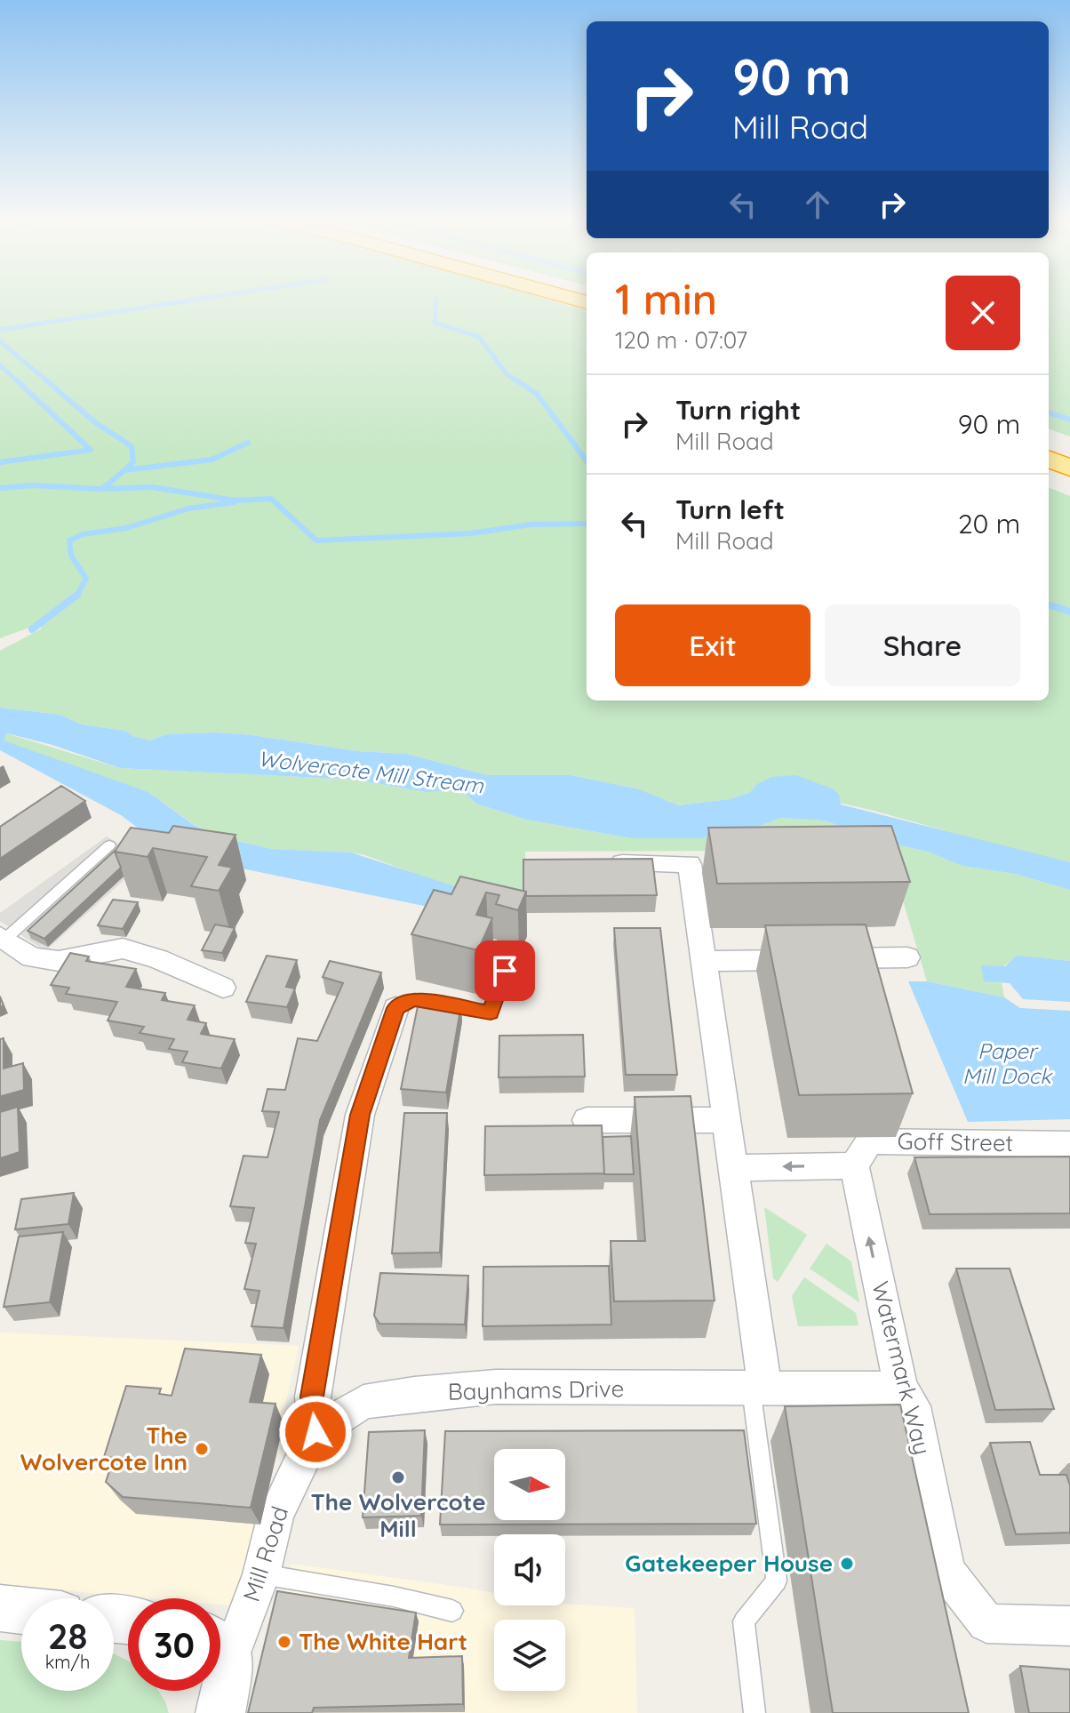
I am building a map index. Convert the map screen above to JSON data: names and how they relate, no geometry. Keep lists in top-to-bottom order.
{
  "streets": {
    "street": [
      "Goff Street",
      "Watermark Way",
      "Baynhams Drive",
      "Mill Road"
    ]
  },
  "crossings": [
    ["Goff Street", "Watermark Way"],
    ["Watermark Way", "Baynhams Drive"],
    ["Baynhams Drive", "Mill Road"]
  ],
  "water": ["Wolvercote Mill Stream", "Paper Mill Dock"],
  "places": [
    "The Wolvercote Inn",
    "The Wolvercote Mill",
    "Gatekeeper House",
    "The White Hart"
  ],
  "north": "right",
  "page": {
    "turn": ["90 m", "Mill Road"],
    "heading": ["1 min", "120 m · 07:07"],
    "list": [
      {
        "name": "Turn right",
        "note": "Mill Road",
        "value": "90 m"
      },
      {
        "name": "Turn left",
        "note": "Mill Road",
        "value": "20 m"
      }
    ],
    "buttons": ["Exit", "Share"],
    "speed": "28 km/h",
    "limit": "30"
  }
}
